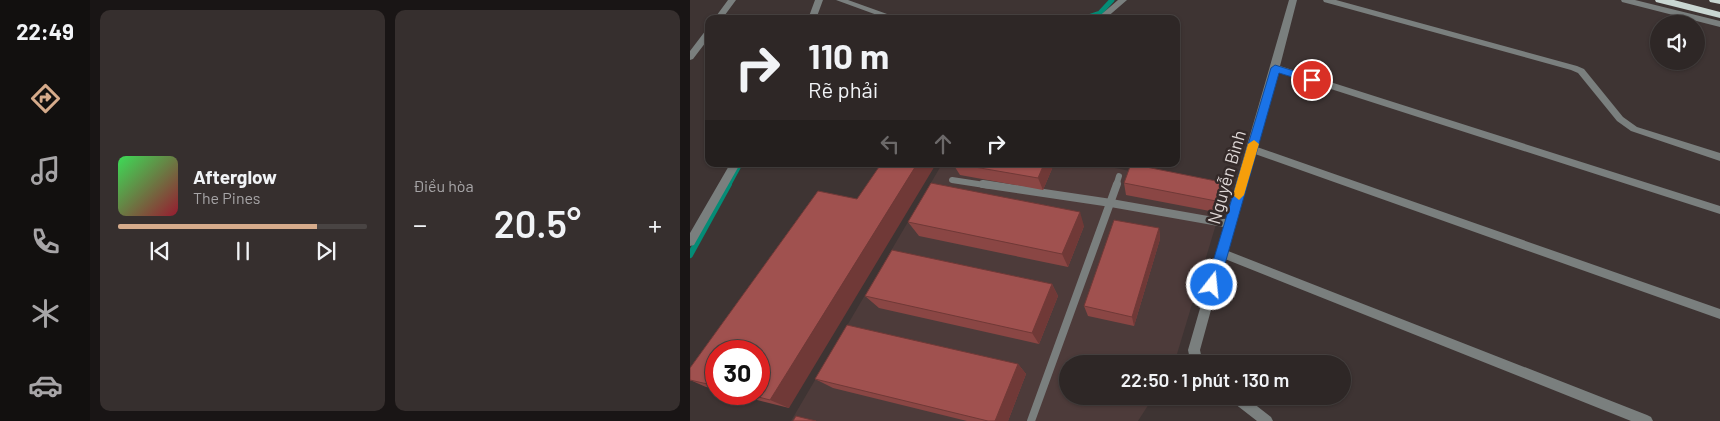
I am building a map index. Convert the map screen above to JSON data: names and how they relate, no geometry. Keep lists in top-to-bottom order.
{
  "streets": {
    "street": ["Nguyễn Bình"]
  },
  "page": {
    "tabs": "22:49",
    "tile": "Điều hòa",
    "turn": ["110 m", "Rẽ phải"],
    "song": ["Afterglow", "The Pines"],
    "heat": ["−", "20.5°", "+"],
    "limit": "30",
    "trip": "22:50 · 1 phút · 130 m"
  }
}
